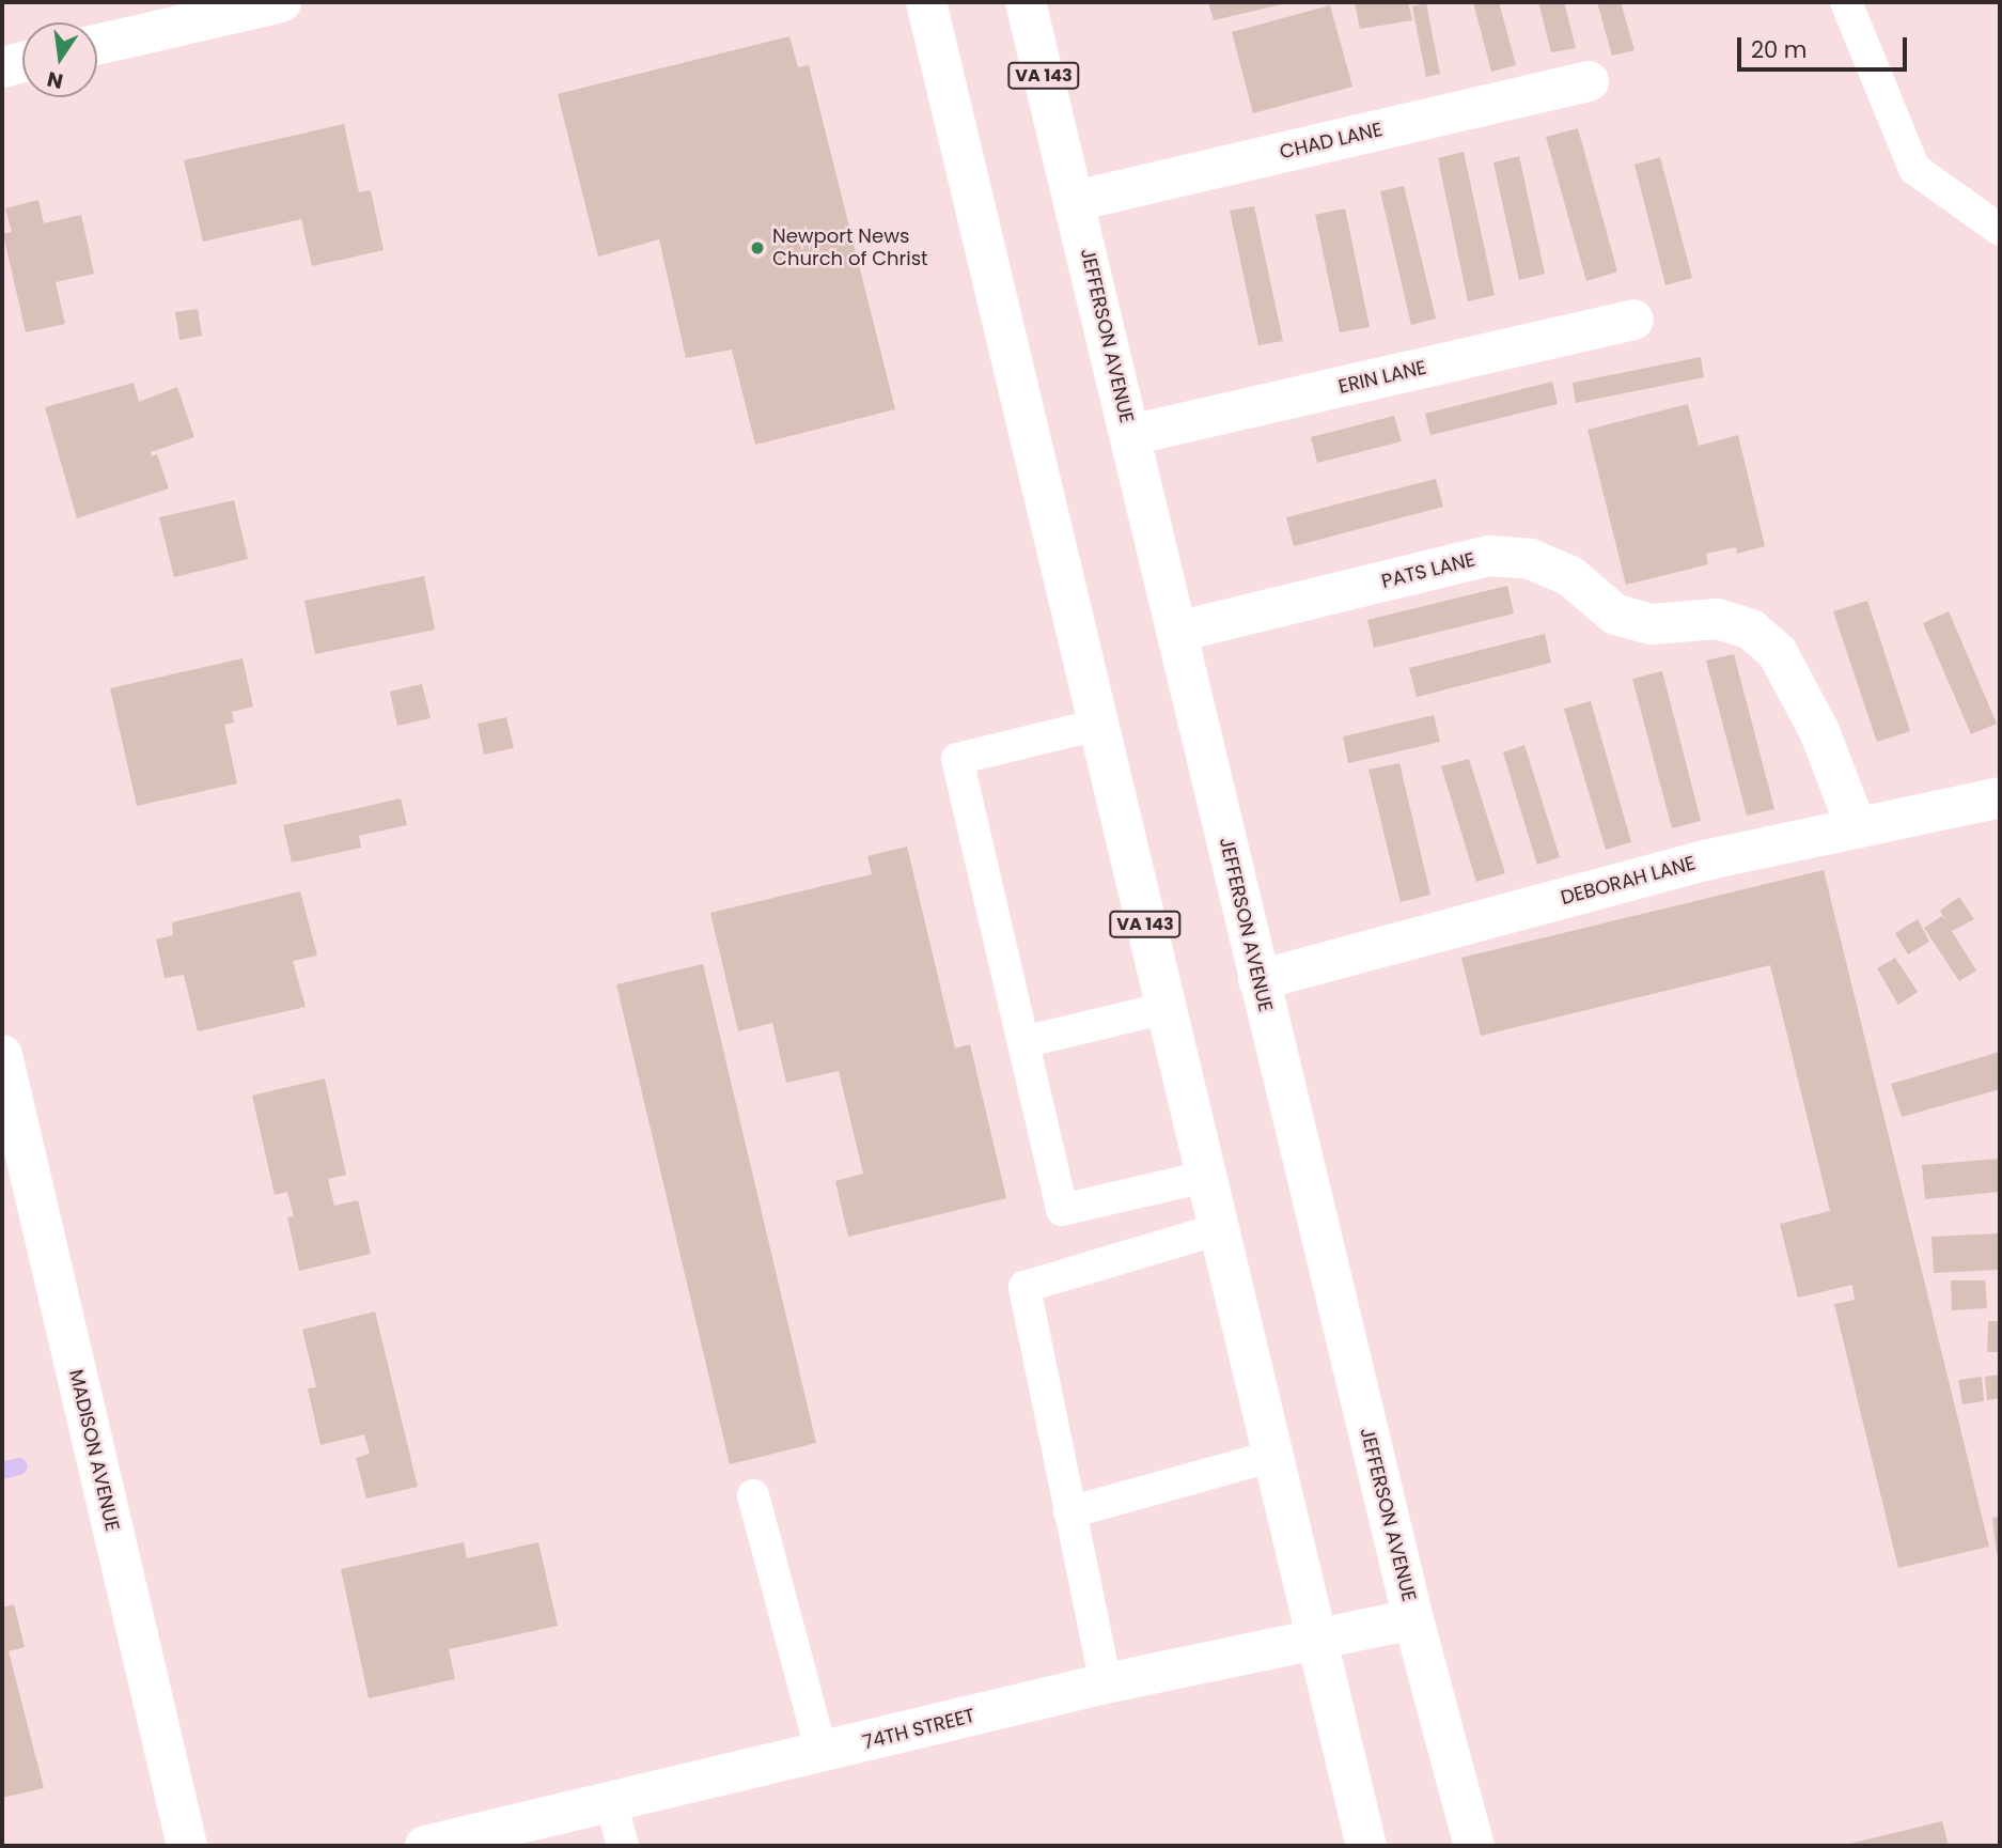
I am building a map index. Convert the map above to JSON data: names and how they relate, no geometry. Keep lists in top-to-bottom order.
{
  "streets": {
    "street": [
      "VA 143",
      "CHAD LANE",
      "JEFFERSON AVENUE",
      "ERIN LANE",
      "PATS LANE",
      "DEBORAH LANE",
      "MADISON AVENUE",
      "74TH STREET"
    ]
  },
  "crossings": [
    ["VA 143", "74TH STREET"],
    ["CHAD LANE", "JEFFERSON AVENUE"],
    ["JEFFERSON AVENUE", "ERIN LANE"],
    ["JEFFERSON AVENUE", "PATS LANE"],
    ["JEFFERSON AVENUE", "DEBORAH LANE"],
    ["JEFFERSON AVENUE", "74TH STREET"],
    ["PATS LANE", "DEBORAH LANE"]
  ],
  "places": ["Newport News Church of Christ"],
  "scale_bar": "20 m",
  "north": "bottom"
}
